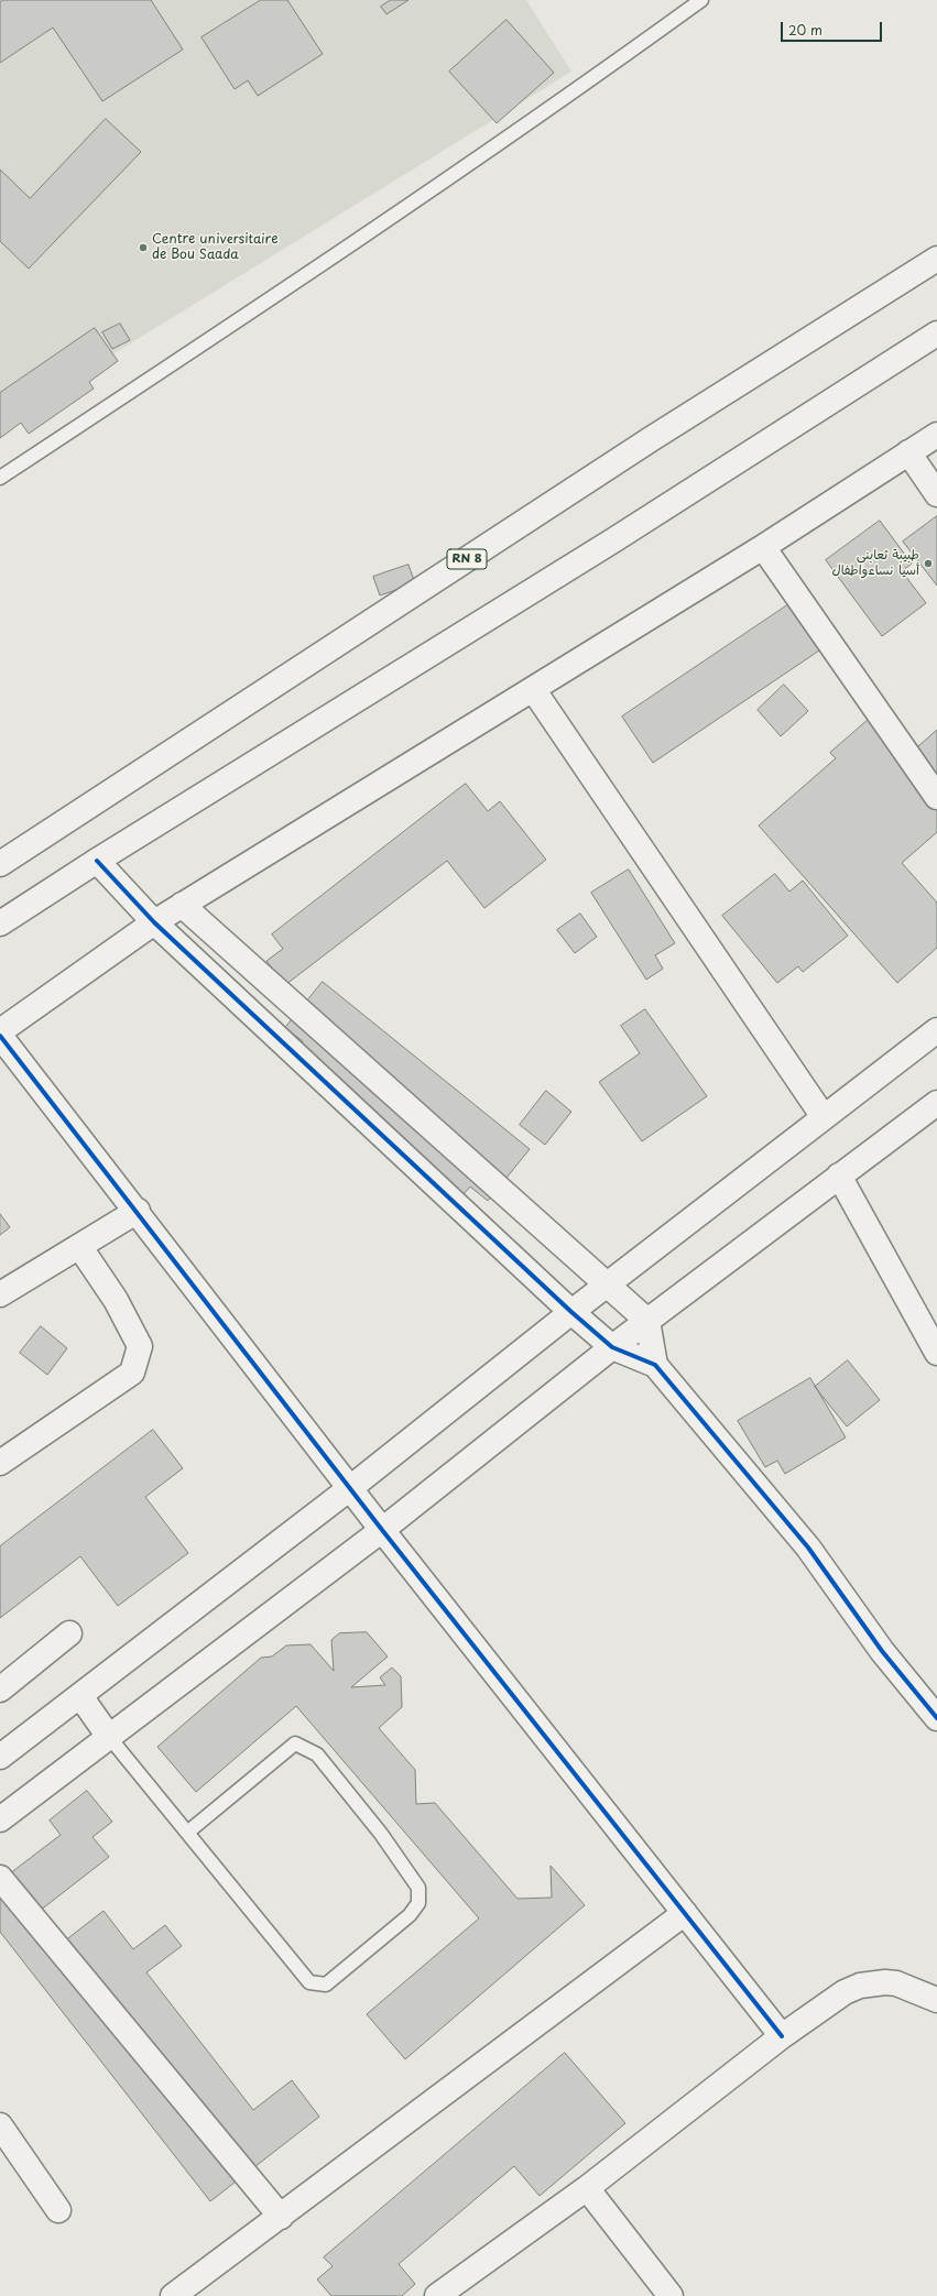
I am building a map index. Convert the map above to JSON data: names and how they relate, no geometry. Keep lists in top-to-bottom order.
{
  "streets": {
    "main road": ["RN 8"]
  },
  "places": ["Centre universitaire de Bou Saada", "طبيبة ثعابني أسيا نساءواطفال"],
  "scale_bar": "20 m"
}
